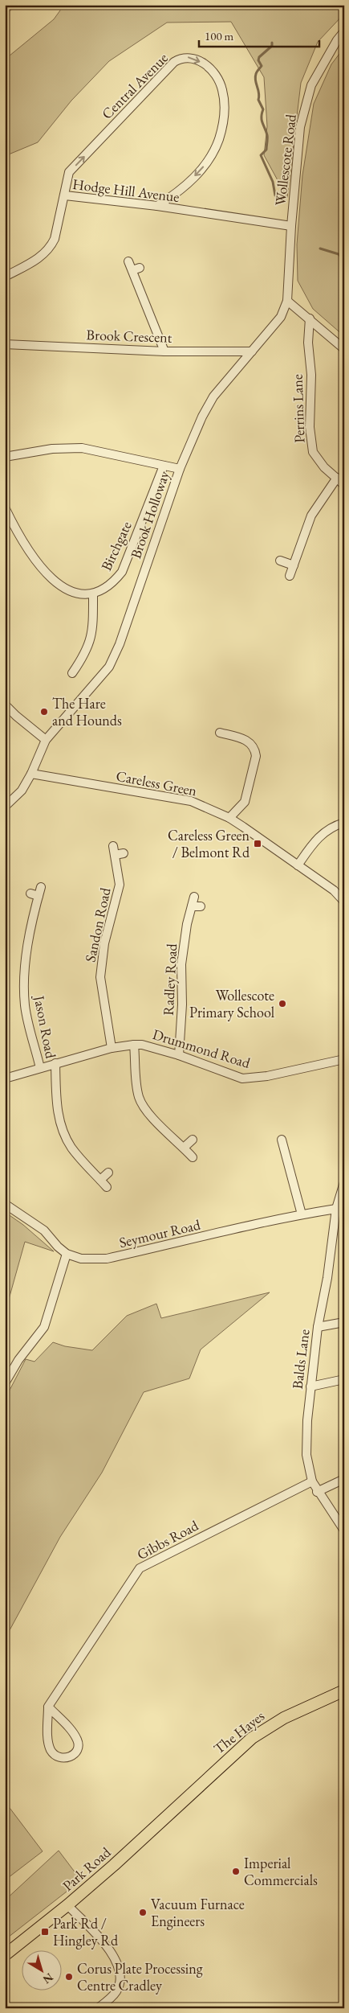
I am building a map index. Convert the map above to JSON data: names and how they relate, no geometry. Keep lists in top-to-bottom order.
{
  "streets": {
    "highway": ["The Hayes", "Park Road"],
    "street": [
      "Central Avenue",
      "Wollescote Road",
      "Hodge Hill Avenue",
      "Brook Crescent",
      "Perrins Lane",
      "Brook Holloway",
      "Birchgate",
      "Careless Green",
      "Sandon Road",
      "Radley Road",
      "Jason Road",
      "Drummond Road",
      "Seymour Road",
      "Balds Lane",
      "Gibbs Road"
    ]
  },
  "crossings": [
    ["Central Avenue", "Hodge Hill Avenue"],
    ["Wollescote Road", "Hodge Hill Avenue"],
    ["Wollescote Road", "Brook Holloway"],
    ["Brook Crescent", "Brook Holloway"],
    ["Brook Holloway", "Careless Green"],
    ["Sandon Road", "Drummond Road"],
    ["Radley Road", "Drummond Road"],
    ["Jason Road", "Drummond Road"],
    ["Seymour Road", "Balds Lane"],
    ["Balds Lane", "Gibbs Road"],
    ["The Hayes", "Park Road"]
  ],
  "places": {
    "other": [
      "The Hare and Hounds",
      "Wollescote Primary School",
      "Imperial Commercials",
      "Vacuum Furnace Engineers",
      "Corus Plate Processing Centre Cradley"
    ],
    "transit": ["Careless Green / Belmont Rd", "Park Rd / Hingley Rd"]
  },
  "scale_bar": "100 m",
  "north": "bottom right"
}
